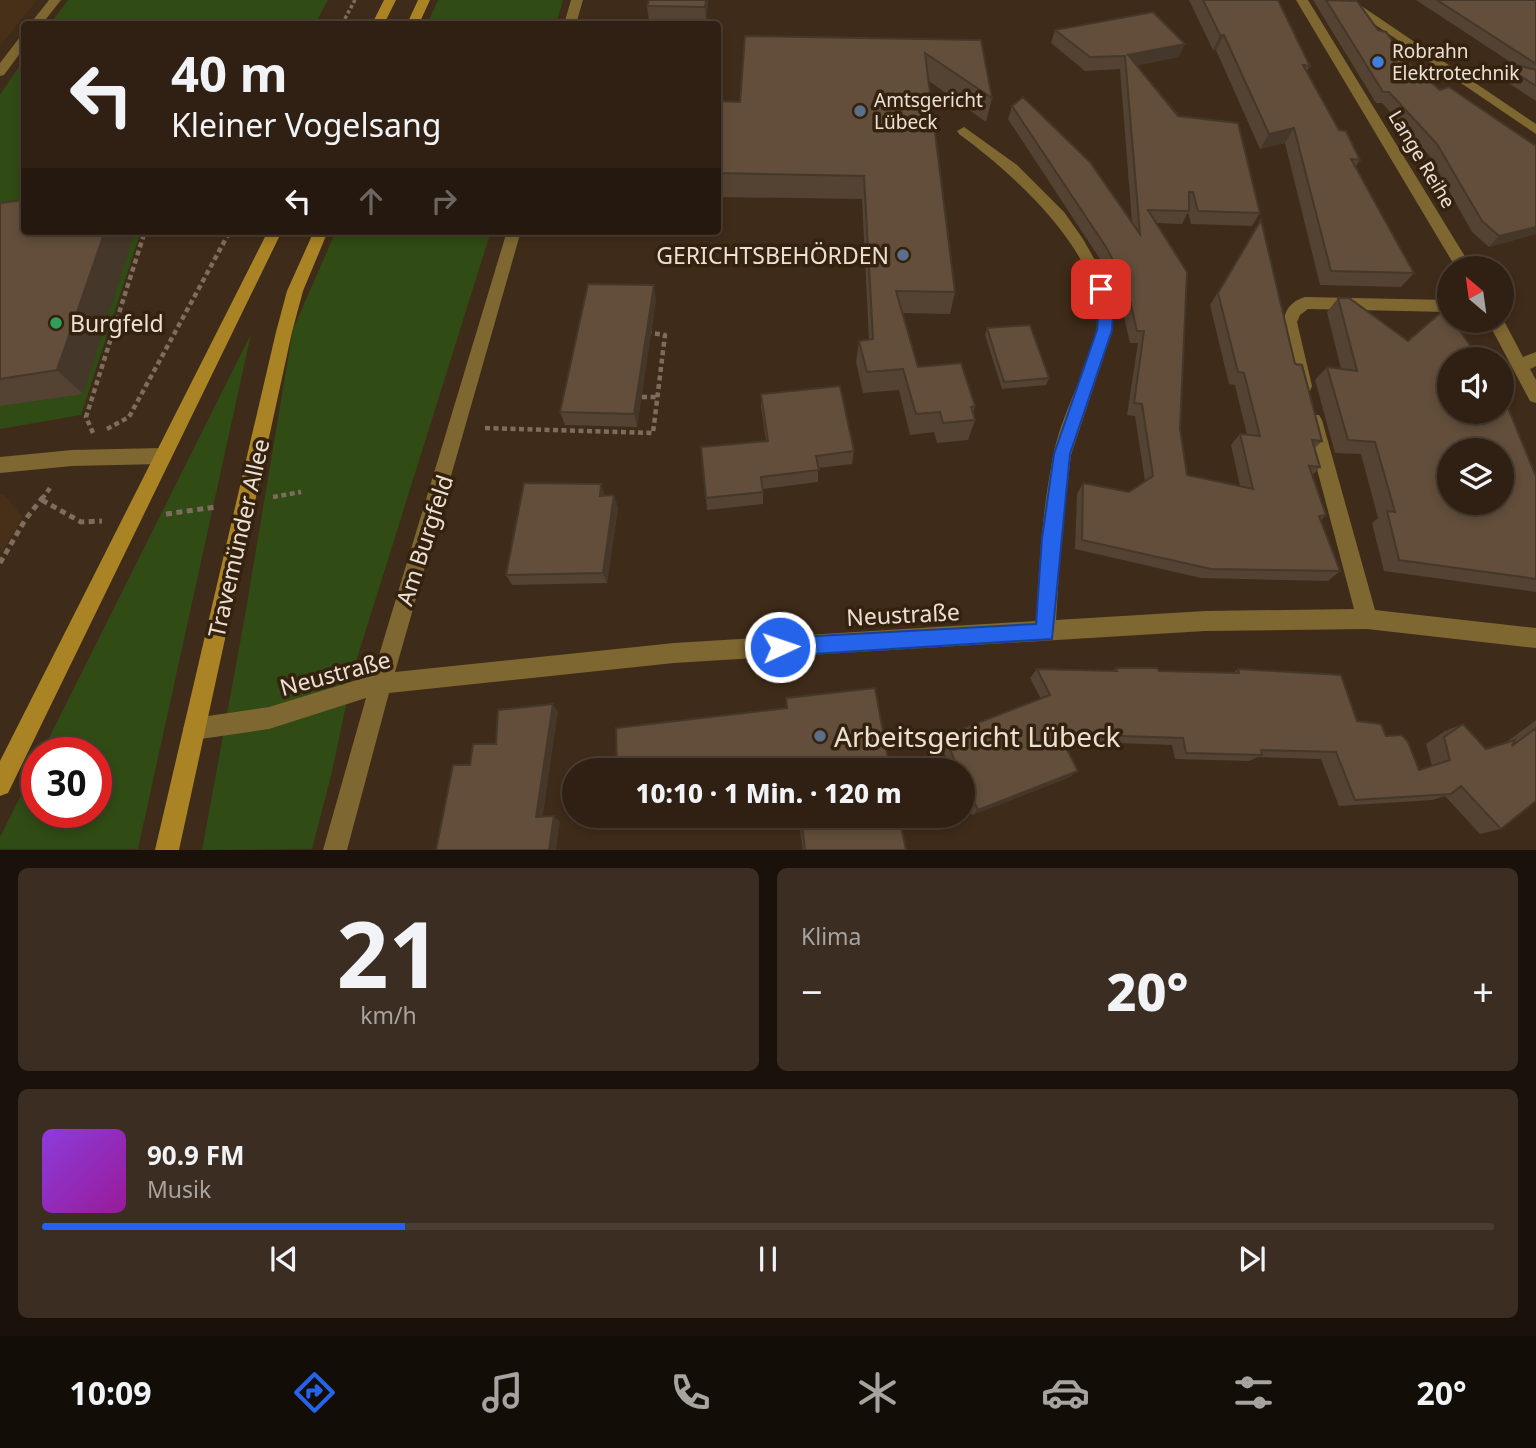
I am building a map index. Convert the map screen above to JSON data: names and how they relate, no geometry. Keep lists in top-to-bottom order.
{
  "streets": {
    "main road": ["Travemünder Allee"],
    "street": ["Lange Reihe", "Am Burgfeld", "Neustraße"]
  },
  "crossings": [
    ["Travemünder Allee", "Neustraße"],
    ["Am Burgfeld", "Neustraße"]
  ],
  "places": [
    "Robrahn Elektrotechnik",
    "Amtsgericht Lübeck",
    "GERICHTSBEHÖRDEN",
    "Burgfeld",
    "Arbeitsgericht Lübeck"
  ],
  "north": "top left",
  "page": {
    "turn": ["40 m", "Kleiner Vogelsang"],
    "limit": "30",
    "trip": "10:10 · 1 Min. · 120 m",
    "tile": [
      ["21", "km/h"],
      "Klima"
    ],
    "heat": ["−", "20°", "+"],
    "song": ["90.9 FM", "Musik"],
    "tabs": ["10:09", "20°"]
  }
}
